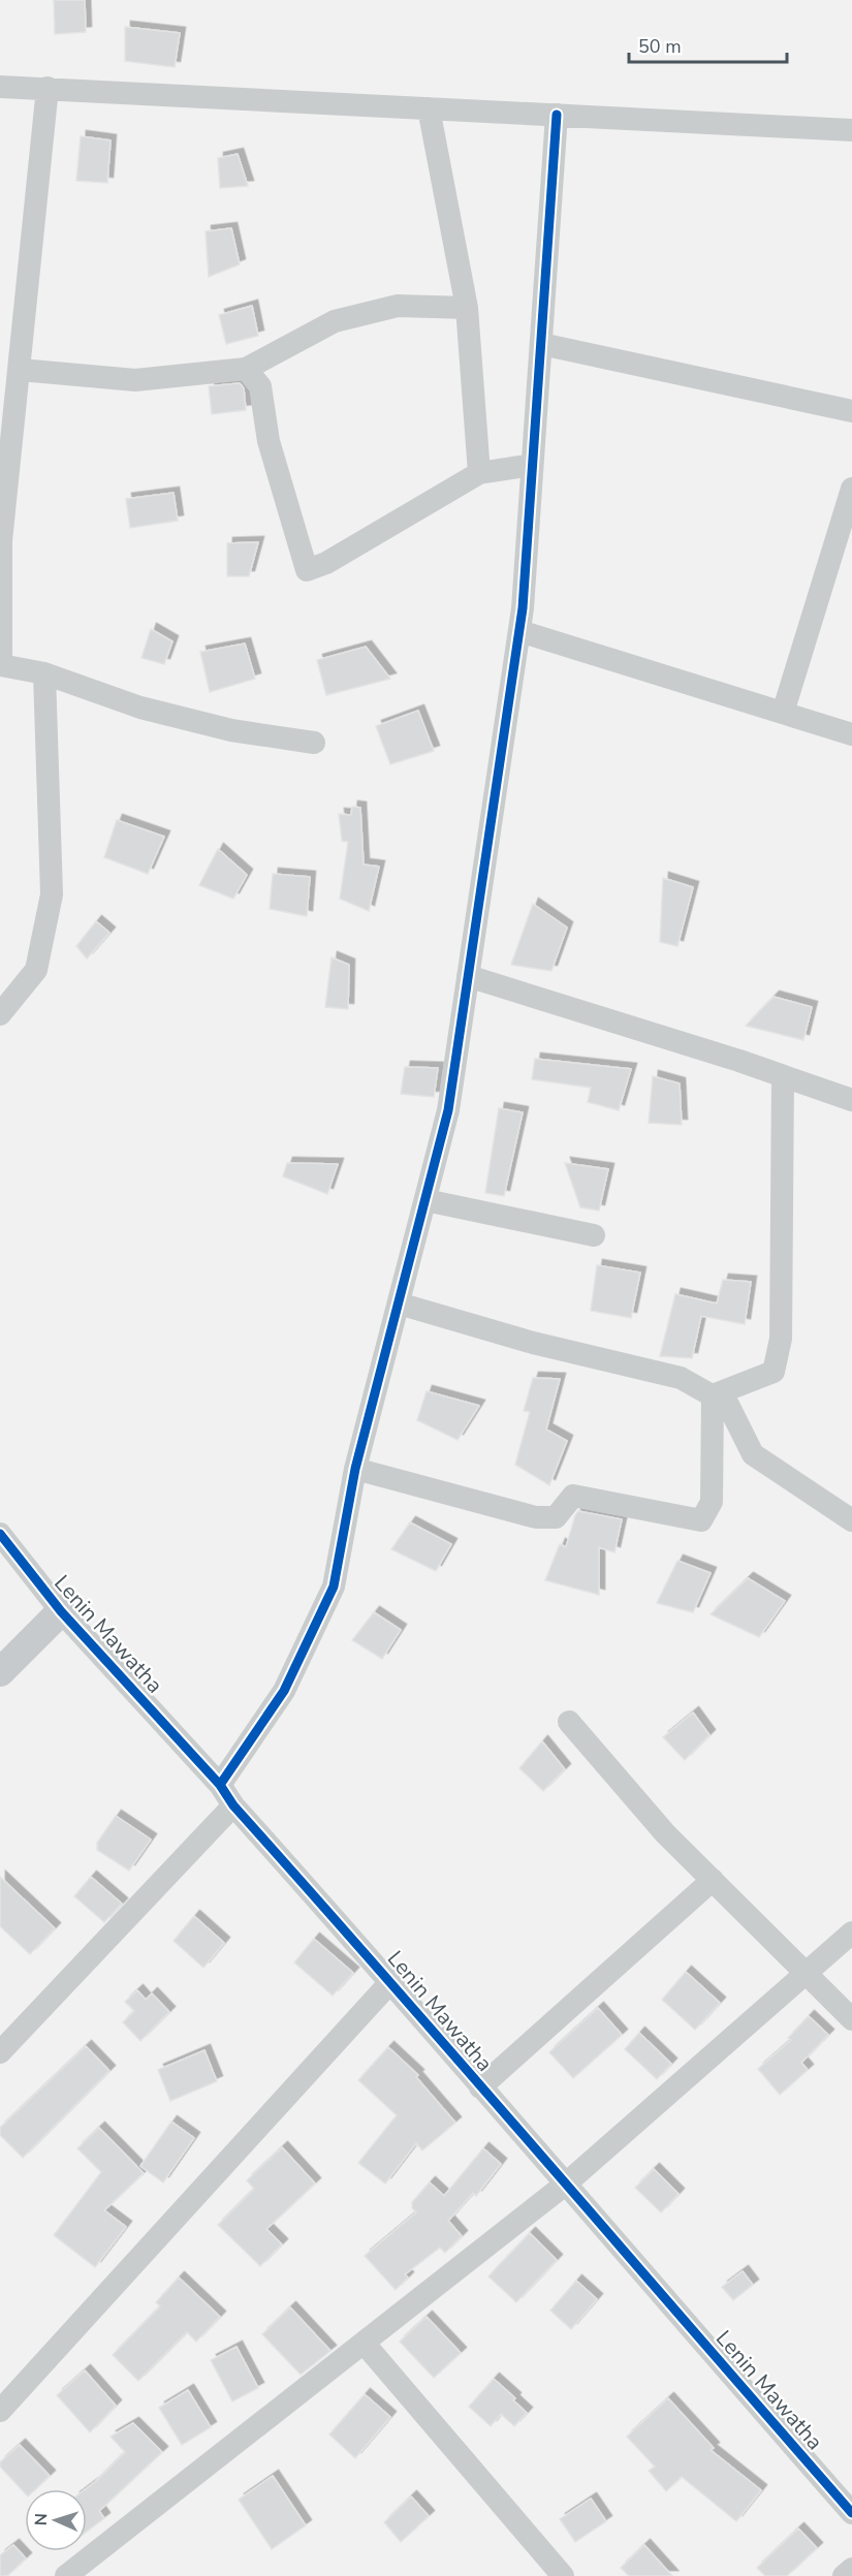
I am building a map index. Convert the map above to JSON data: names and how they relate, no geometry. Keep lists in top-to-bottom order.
{
  "streets": {
    "street": ["Lenin Mawatha"]
  },
  "scale_bar": "50 m",
  "north": "left"
}
